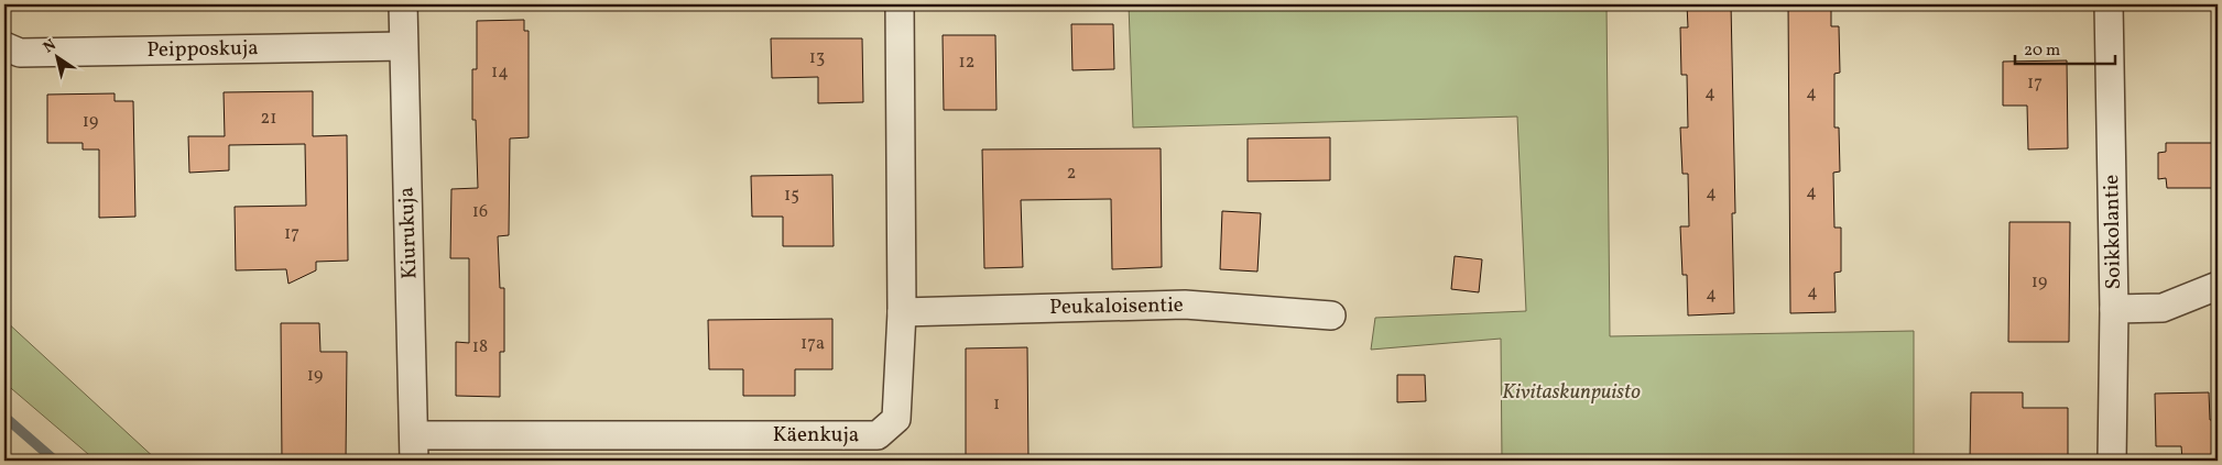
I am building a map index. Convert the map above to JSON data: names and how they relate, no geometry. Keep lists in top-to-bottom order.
{
  "streets": {
    "street": [
      "Peipposkuja",
      "Soikkolantie",
      "Kiurukuja",
      "Peukaloisentie",
      "Käenkuja"
    ]
  },
  "crossings": [
    ["Peipposkuja", "Kiurukuja"],
    ["Kiurukuja", "Käenkuja"],
    ["Peukaloisentie", "Käenkuja"]
  ],
  "parks": ["Kivitaskunpuisto"],
  "house_numbers": [
    "13",
    "12",
    "14",
    "17",
    "4",
    "4",
    "21",
    "19",
    "2",
    "4",
    "4",
    "15",
    "16",
    "17",
    "19",
    "4",
    "4",
    "17a",
    "18",
    "19",
    "1"
  ],
  "scale_bar": "20 m",
  "north": "top left"
}
